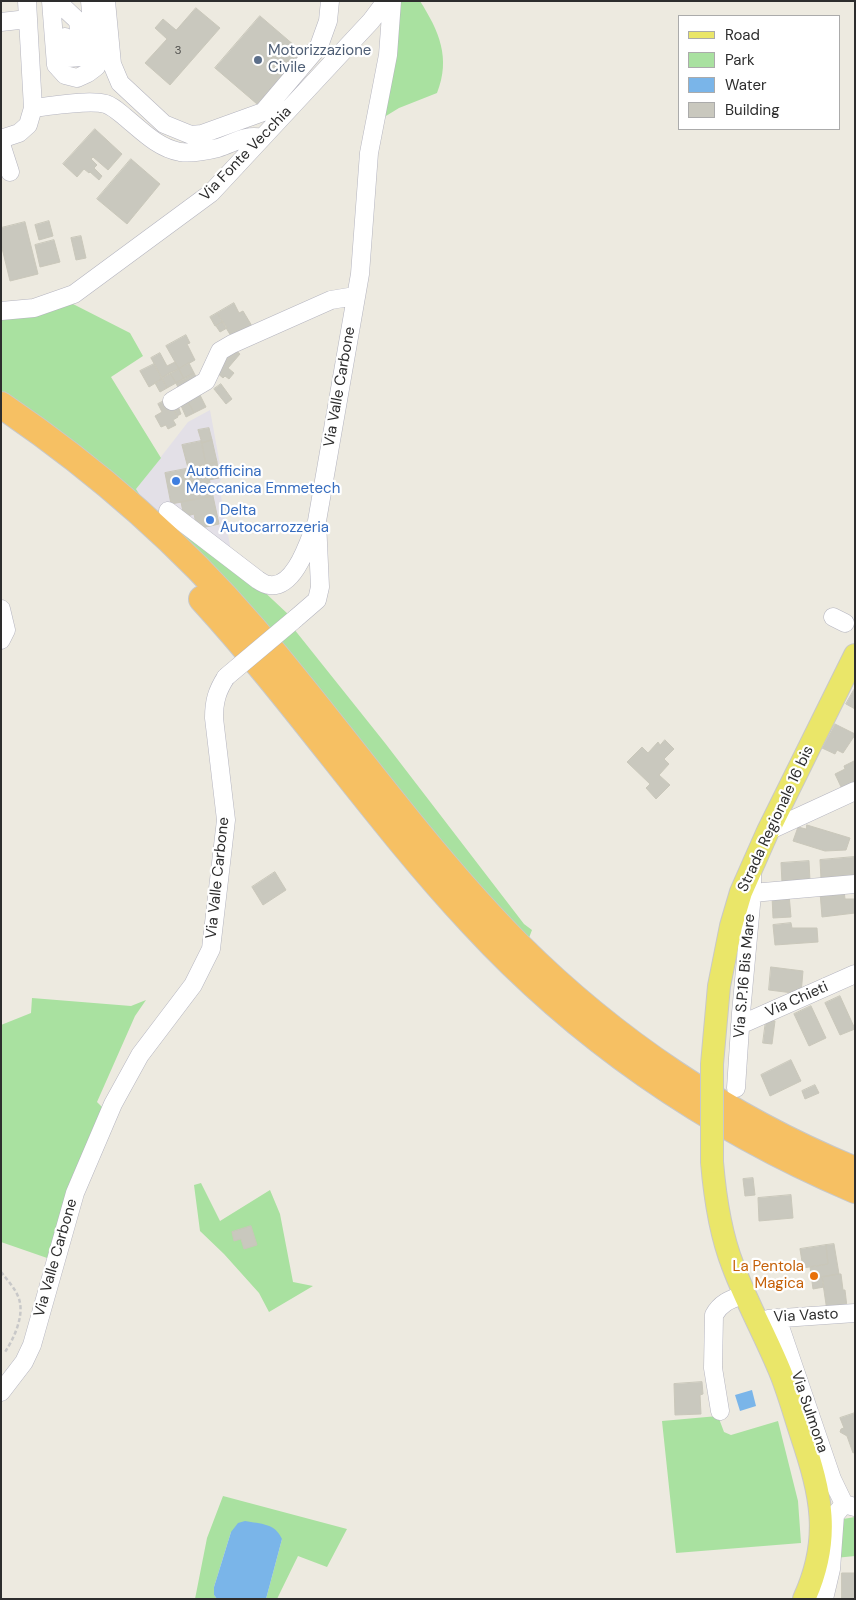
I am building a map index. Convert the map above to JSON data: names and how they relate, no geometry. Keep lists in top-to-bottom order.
{
  "streets": {
    "main road": ["Strada Regionale 16 bis"],
    "street": [
      "Via Fonte Vecchia",
      "Via Valle Carbone",
      "Via S.P.16 Bis Mare",
      "Via Chieti",
      "Via Vasto",
      "Via Sulmona"
    ]
  },
  "crossings": [
    ["Strada Regionale 16 bis", "Via S.P.16 Bis Mare"],
    ["Strada Regionale 16 bis", "Via Vasto"],
    ["Strada Regionale 16 bis", "Via Sulmona"],
    ["Via S.P.16 Bis Mare", "Via Chieti"],
    ["Via Vasto", "Via Sulmona"]
  ],
  "places": [
    "Motorizzazione Civile",
    "Autofficina Meccanica Emmetech",
    "Delta Autocarrozzeria",
    "La Pentola Magica"
  ],
  "house_numbers": ["3"],
  "legend": [
    "Road",
    "Park",
    "Water",
    "Building"
  ]
}
